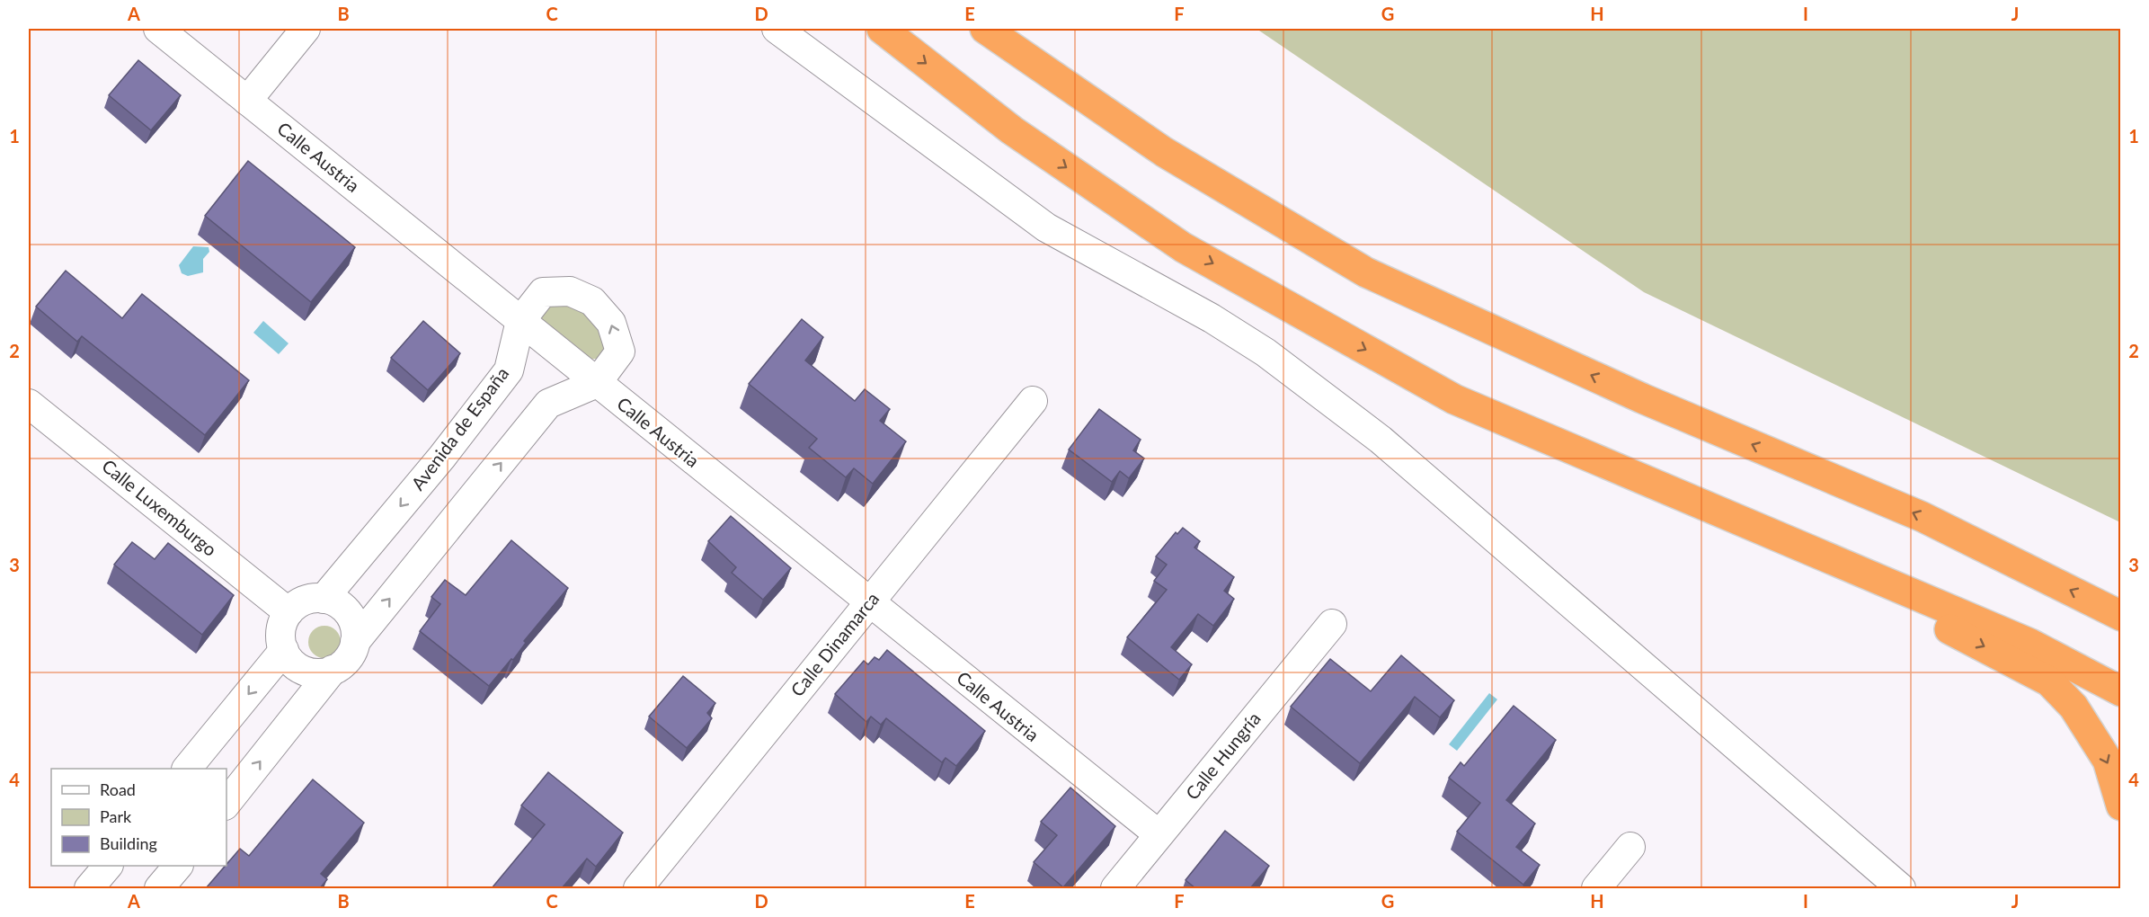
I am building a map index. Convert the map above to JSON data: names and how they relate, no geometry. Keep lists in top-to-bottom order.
{
  "streets": {
    "street": [
      "Calle Austria",
      "Avenida de España",
      "Calle Luxemburgo",
      "Calle Dinamarca",
      "Calle Hungría"
    ]
  },
  "crossings": [
    ["Calle Austria", "Avenida de España"],
    ["Calle Austria", "Calle Dinamarca"],
    ["Calle Austria", "Calle Hungría"],
    ["Avenida de España", "Calle Luxemburgo"]
  ],
  "legend": ["Road", "Park", "Building"],
  "grid": {
    "columns": [
      "A",
      "B",
      "C",
      "D",
      "E",
      "F",
      "G",
      "H",
      "I",
      "J"
    ],
    "rows": [
      "1",
      "2",
      "3",
      "4"
    ]
  }
}
